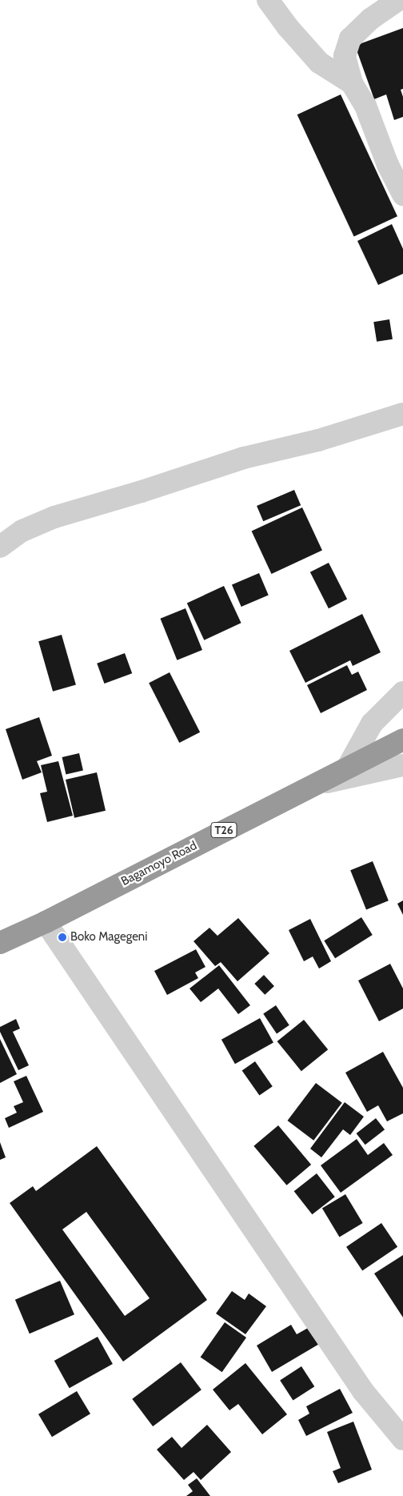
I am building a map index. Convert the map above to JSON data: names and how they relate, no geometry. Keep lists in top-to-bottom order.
{
  "streets": {
    "highway": ["T26", "Bagamoyo Road"]
  },
  "places": ["Boko Magegeni"]
}
